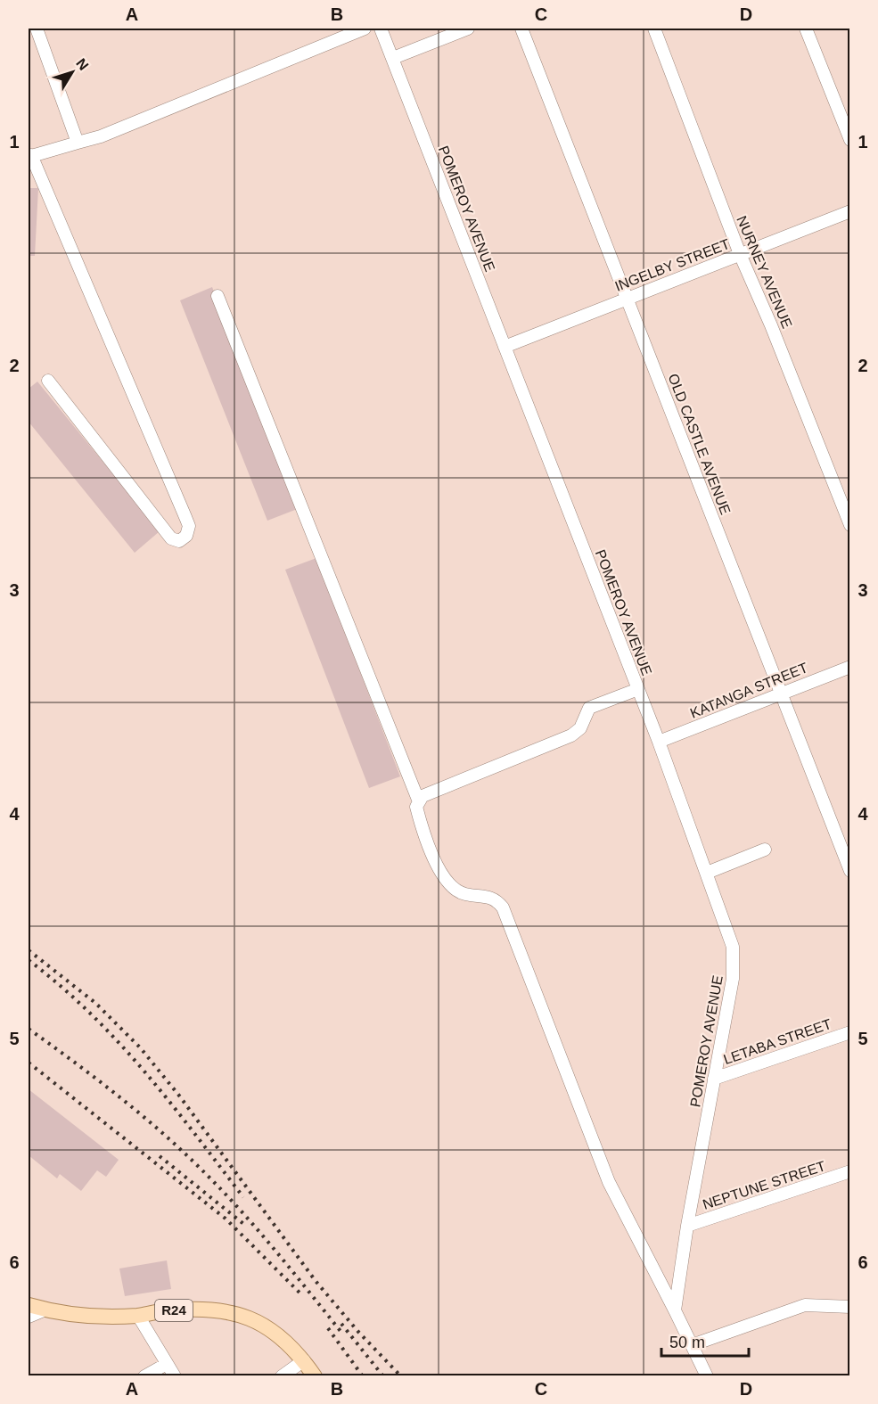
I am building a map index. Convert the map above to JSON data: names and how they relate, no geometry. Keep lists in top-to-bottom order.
{
  "streets": {
    "main road": ["R24"],
    "street": [
      "POMEROY AVENUE",
      "INGELBY STREET",
      "NURNEY AVENUE",
      "OLD CASTLE AVENUE",
      "KATANGA STREET",
      "LETABA STREET",
      "NEPTUNE STREET"
    ]
  },
  "crossings": [
    ["POMEROY AVENUE", "INGELBY STREET"],
    ["POMEROY AVENUE", "KATANGA STREET"],
    ["POMEROY AVENUE", "LETABA STREET"],
    ["POMEROY AVENUE", "NEPTUNE STREET"],
    ["INGELBY STREET", "NURNEY AVENUE"],
    ["INGELBY STREET", "OLD CASTLE AVENUE"],
    ["OLD CASTLE AVENUE", "KATANGA STREET"]
  ],
  "scale_bar": "50 m",
  "north": "top right",
  "grid": {
    "columns": [
      "A",
      "B",
      "C",
      "D"
    ],
    "rows": [
      "1",
      "2",
      "3",
      "4",
      "5",
      "6"
    ]
  }
}
